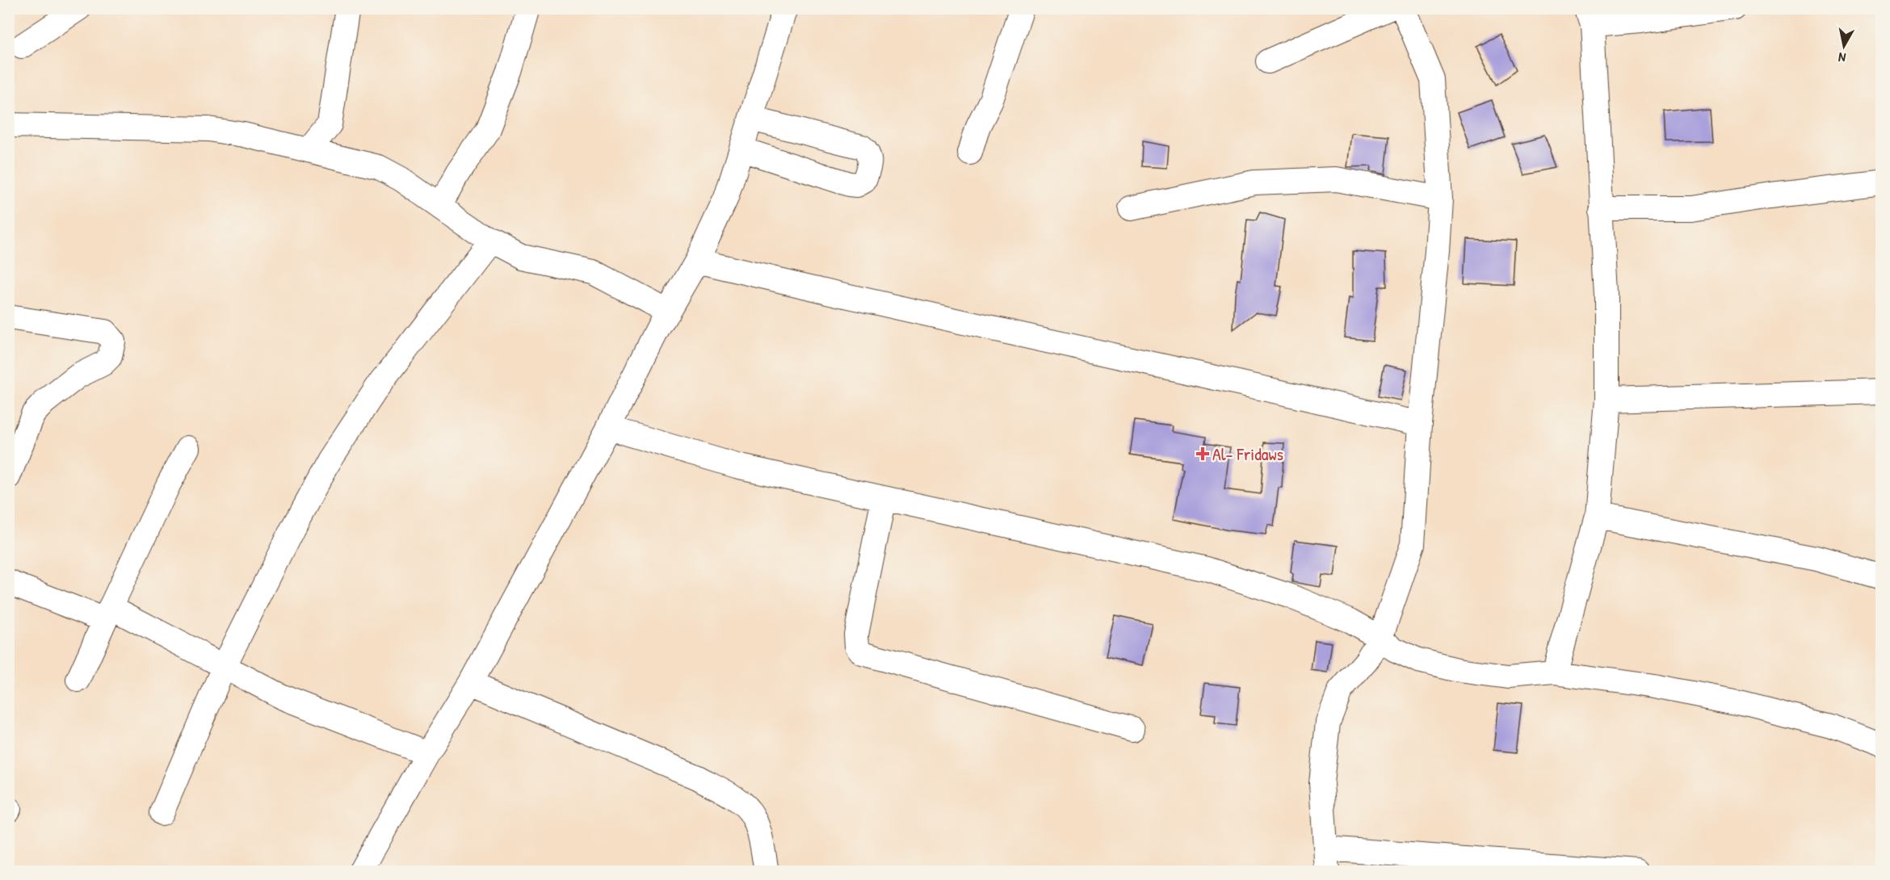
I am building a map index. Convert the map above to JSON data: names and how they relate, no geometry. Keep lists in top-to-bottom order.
{
  "places": {
    "health": ["Al- Fridaws"]
  },
  "north": "bottom"
}
